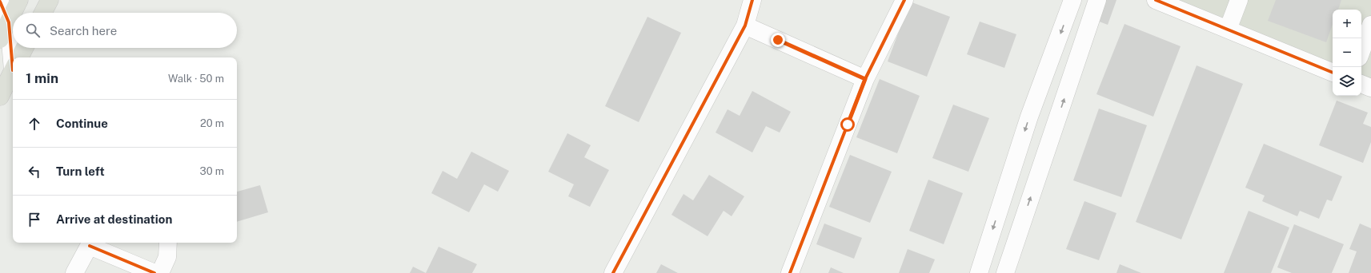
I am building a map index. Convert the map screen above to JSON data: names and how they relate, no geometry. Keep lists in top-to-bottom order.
{
  "page": {
    "map_buttons": ["+", "−"],
    "search": "Search here",
    "heading": ["1 min", "Walk · 50 m"],
    "list": [
      ["Continue", "20 m"],
      ["Turn left", "30 m"],
      "Arrive at destination"
    ]
  }
}
